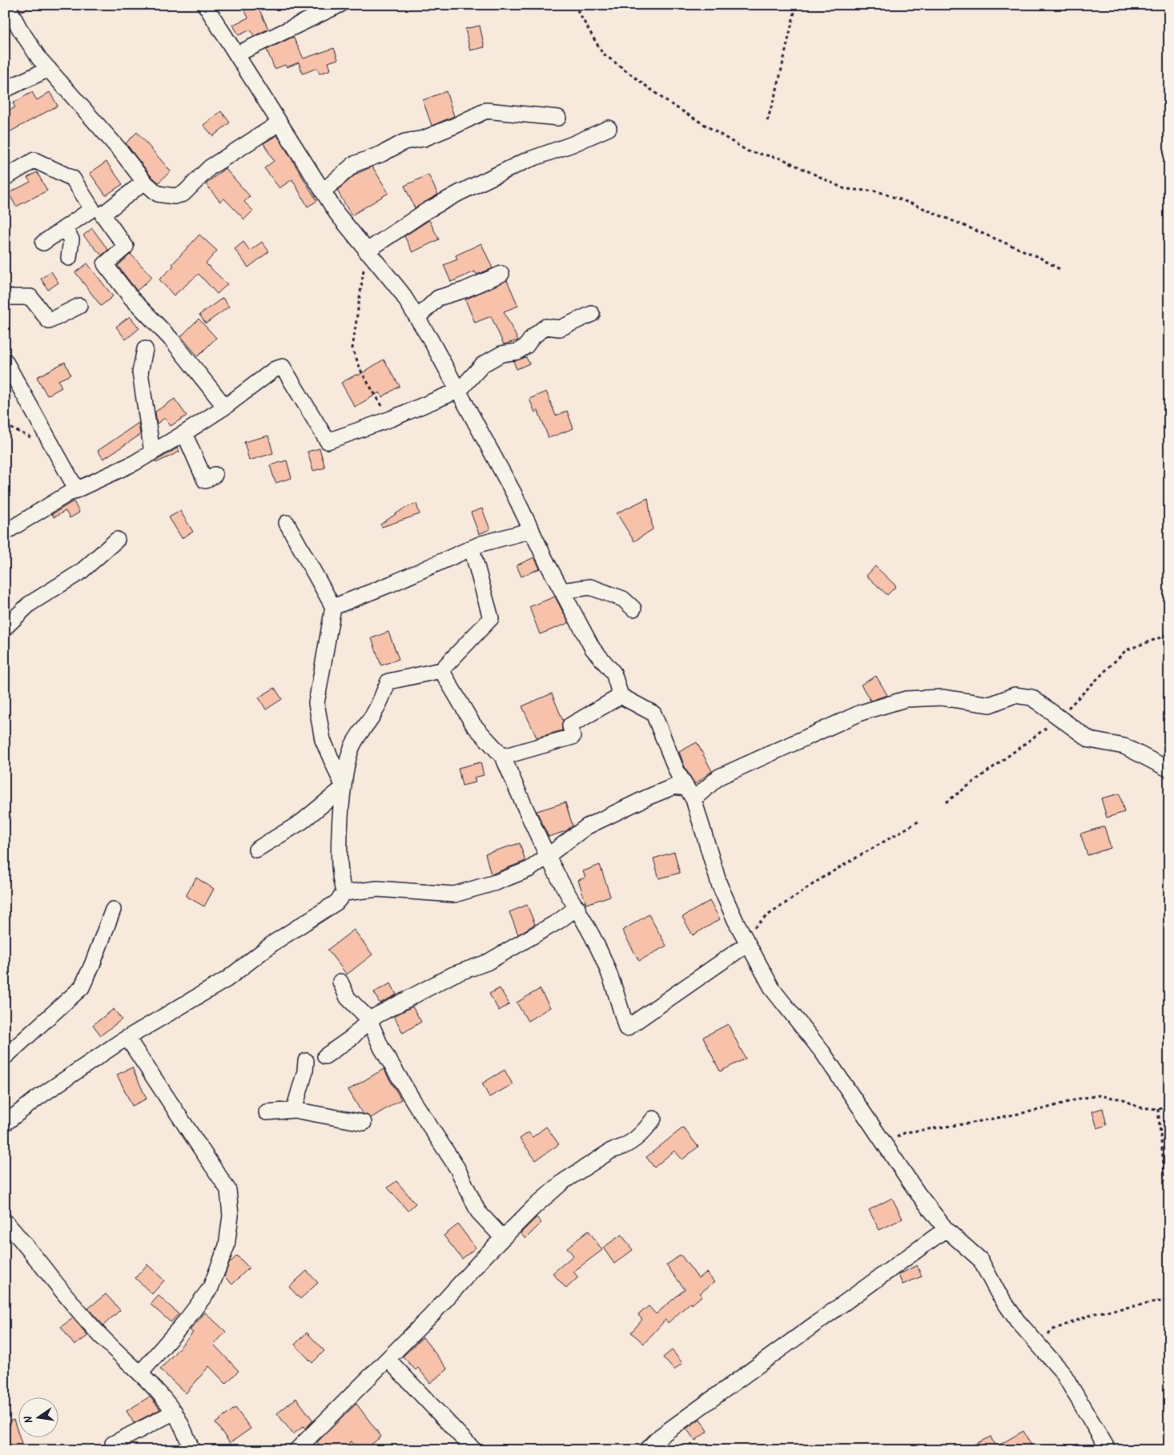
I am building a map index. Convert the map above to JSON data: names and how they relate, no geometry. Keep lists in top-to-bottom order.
{
  "north": "left"
}
